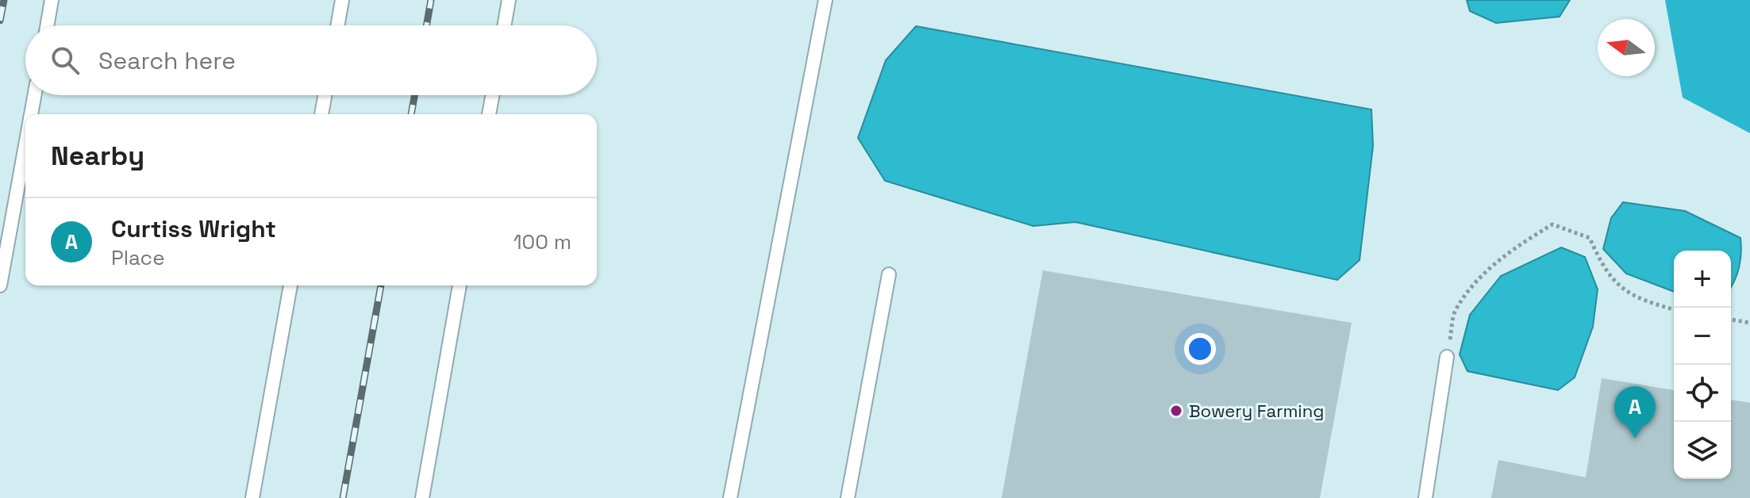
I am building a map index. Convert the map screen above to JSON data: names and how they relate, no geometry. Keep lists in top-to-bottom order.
{
  "places": ["Bowery Farming"],
  "north": "left",
  "page": {
    "search": "Search here",
    "heading": "Nearby",
    "list": [
      {
        "mark": "A",
        "name": "Curtiss Wright",
        "note": "Place",
        "value": "100 m"
      }
    ],
    "map_buttons": ["+", "−"],
    "pins": "A"
  }
}
